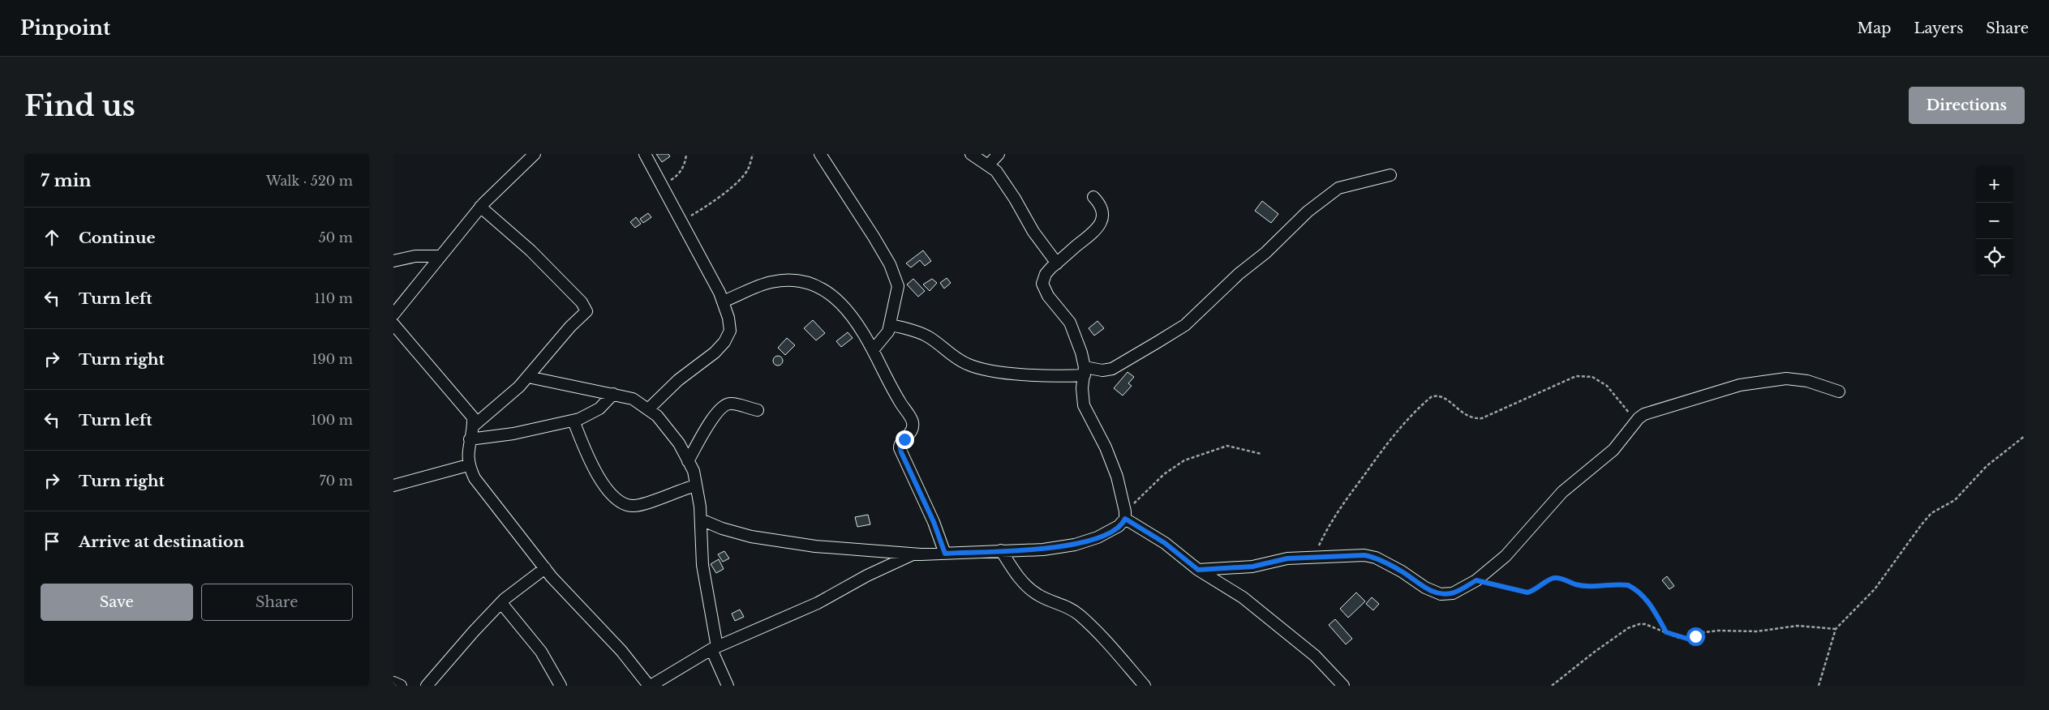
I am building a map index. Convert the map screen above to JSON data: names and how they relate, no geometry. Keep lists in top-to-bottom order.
{
  "page": {
    "header": "Pinpoint",
    "nav": ["Map", "Layers", "Share"],
    "buttons": [
      "Directions",
      ["Save", "Share"]
    ],
    "title": "Find us",
    "heading": ["7 min", "Walk · 520 m"],
    "map_buttons": ["+", "−"],
    "list": [
      ["Continue", "50 m"],
      ["Turn left", "110 m"],
      ["Turn right", "190 m"],
      ["Turn left", "100 m"],
      ["Turn right", "70 m"],
      "Arrive at destination"
    ]
  }
}
